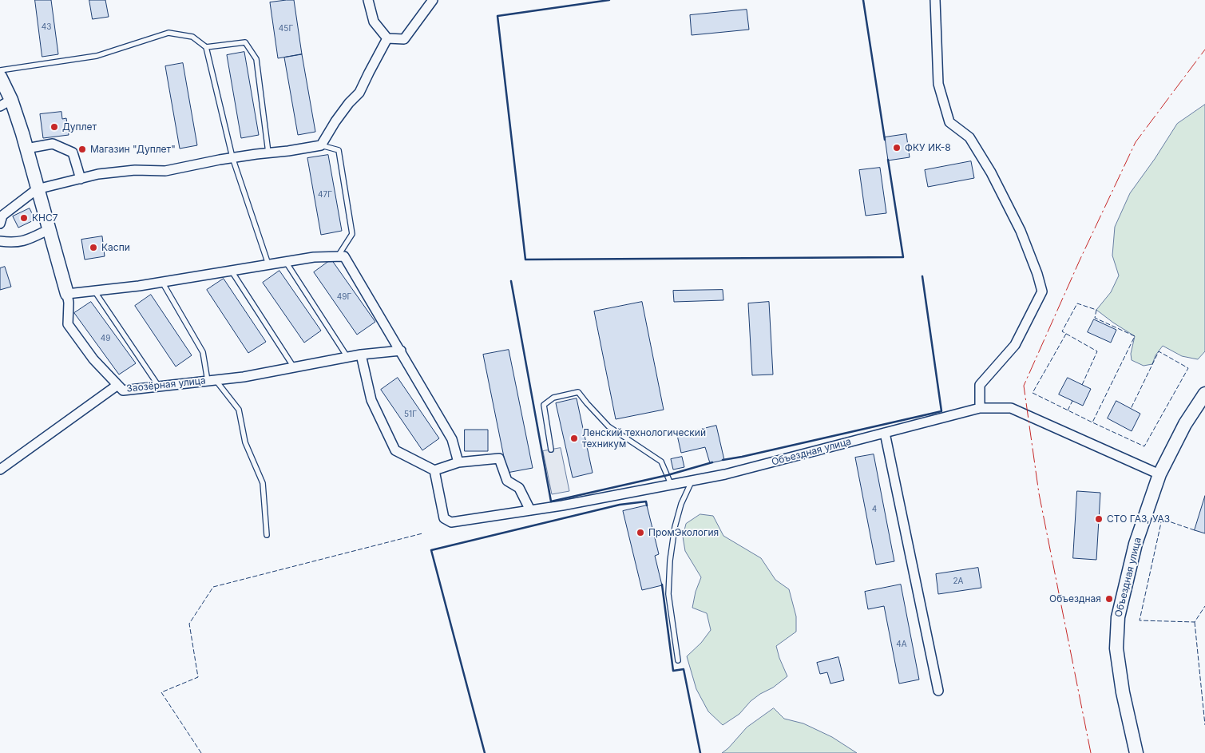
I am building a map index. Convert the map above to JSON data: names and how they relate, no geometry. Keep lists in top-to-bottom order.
{
  "streets": {
    "main road": ["Заозёрная улица", "Объездная улица"]
  },
  "places": [
    "Дуплет",
    "ФКУ ИК-8",
    "Магазин \"Дуплет\"",
    "КНС7",
    "Каспи",
    "Ленский технологический техникум",
    "СТО ГАЗ, УАЗ",
    "ПромЭкология",
    "Объездная"
  ],
  "house_numbers": [
    "43",
    "45Г",
    "47Г",
    "49Г",
    "49",
    "51Г",
    "4",
    "2А",
    "4А"
  ]
}
